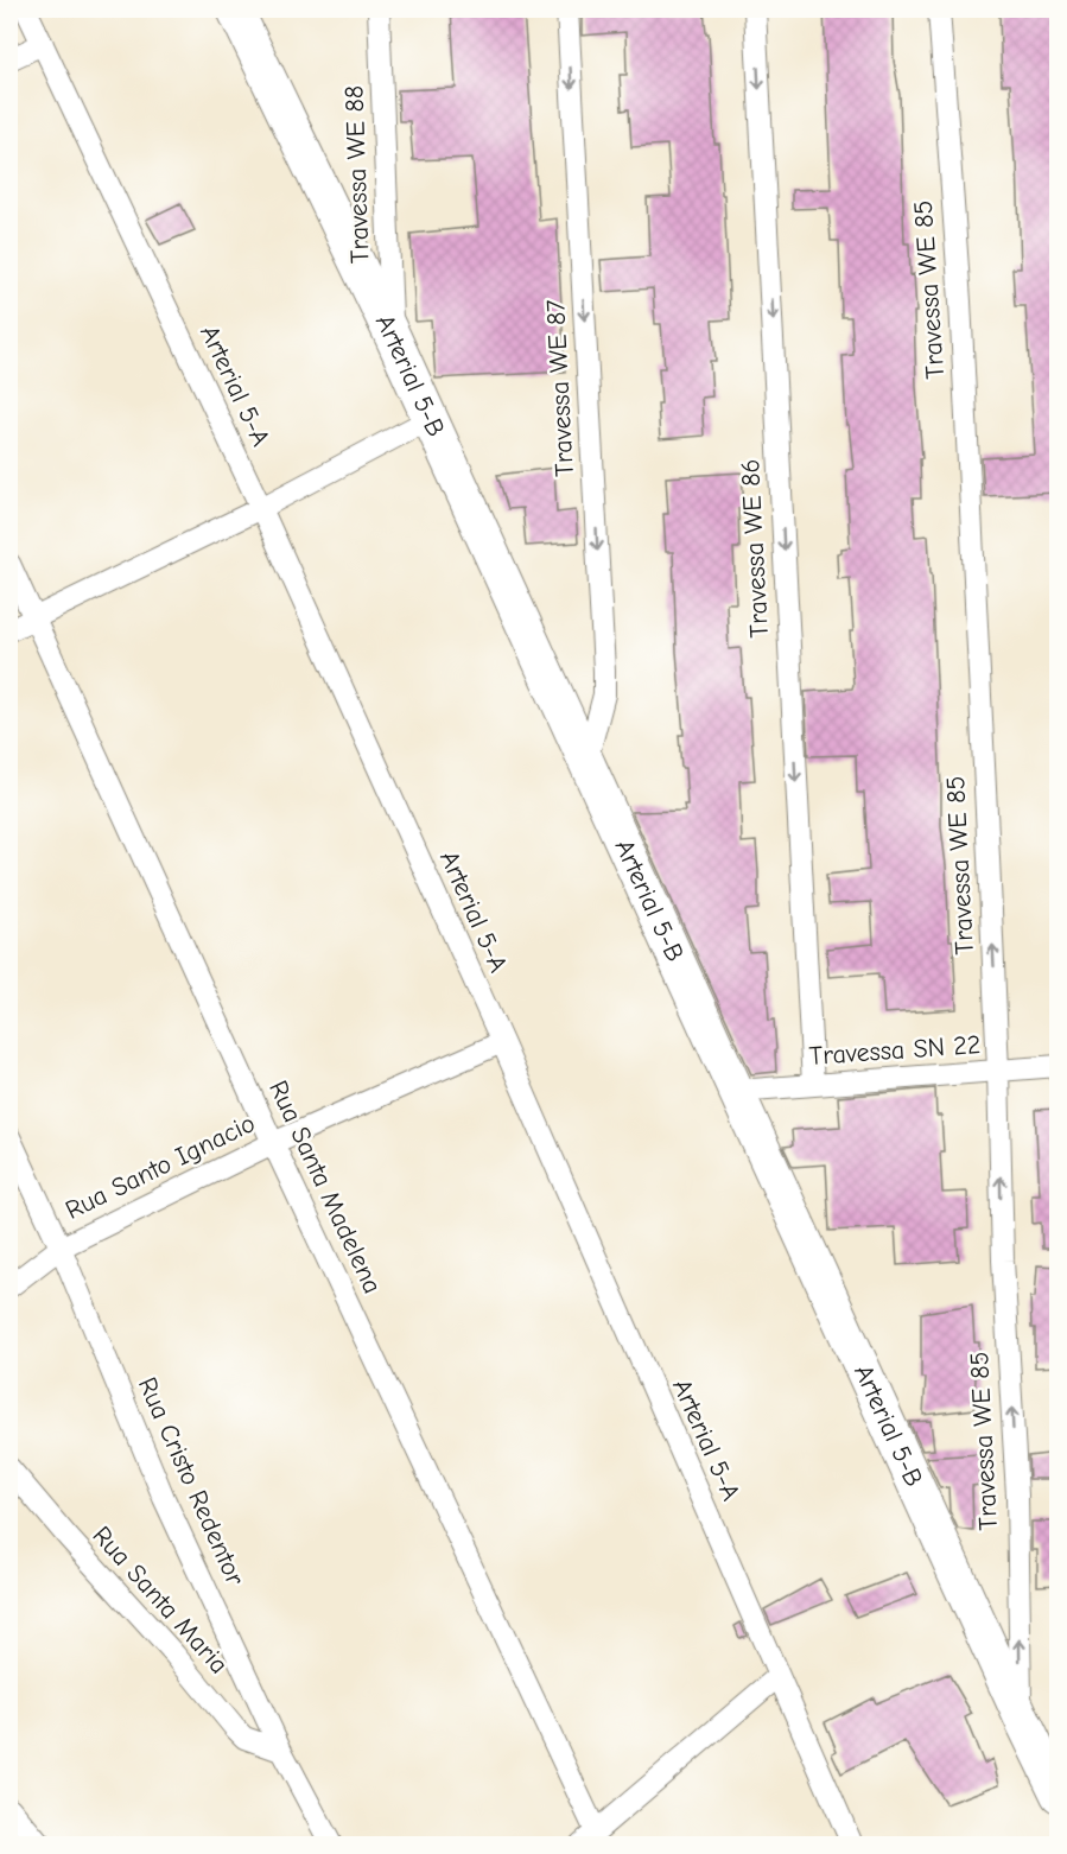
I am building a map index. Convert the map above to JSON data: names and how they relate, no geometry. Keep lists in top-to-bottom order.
{
  "streets": {
    "main road": ["Arterial 5-B"],
    "street": [
      "Travessa WE 88",
      "Travessa WE 85",
      "Arterial 5-A",
      "Travessa WE 87",
      "Travessa WE 86",
      "Travessa SN 22",
      "Rua Santo Ignacio",
      "Rua Santa Madelena",
      "Rua Cristo Redentor",
      "Rua Santa Maria"
    ]
  },
  "crossings": [
    ["Travessa WE 88", "Arterial 5-B"],
    ["Travessa WE 85", "Arterial 5-B"],
    ["Travessa WE 85", "Travessa SN 22"],
    ["Arterial 5-B", "Travessa WE 87"],
    ["Arterial 5-B", "Travessa SN 22"],
    ["Arterial 5-A", "Rua Santo Ignacio"],
    ["Travessa WE 86", "Travessa SN 22"],
    ["Rua Santo Ignacio", "Rua Santa Madelena"],
    ["Rua Santo Ignacio", "Rua Cristo Redentor"],
    ["Rua Cristo Redentor", "Rua Santa Maria"]
  ],
  "one_way": ["Travessa WE 85", "Travessa WE 87", "Travessa WE 86"]
}
